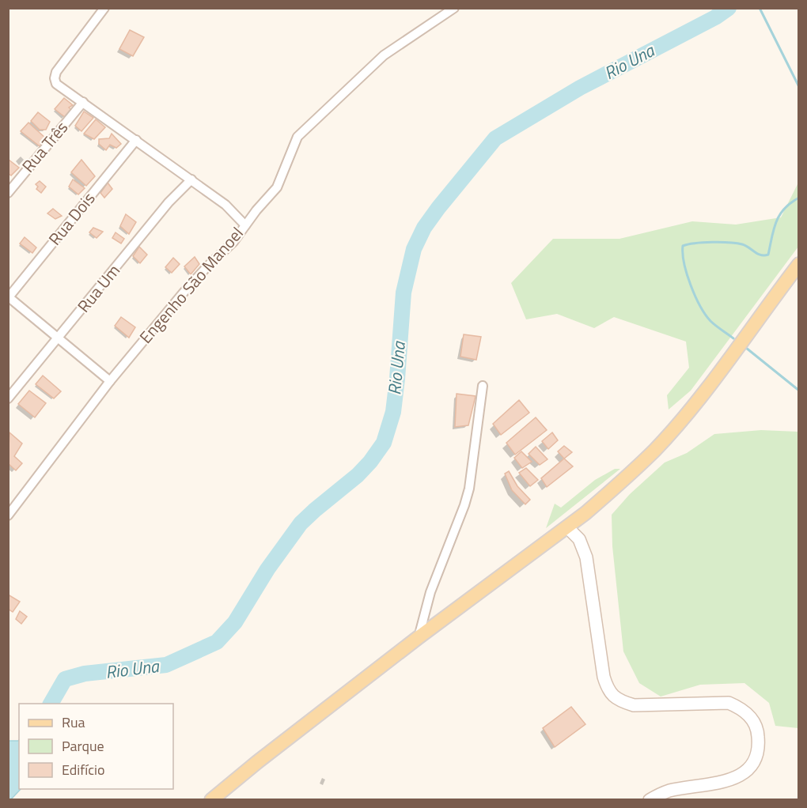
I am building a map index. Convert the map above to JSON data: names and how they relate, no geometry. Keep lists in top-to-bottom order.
{
  "streets": {
    "street": [
      "Rua Três",
      "Rua Dois",
      "Engenho São Manoel",
      "Rua Um"
    ]
  },
  "crossings": [
    ["Rua Três", "Engenho São Manoel"],
    ["Rua Dois", "Engenho São Manoel"],
    ["Engenho São Manoel", "Rua Um"]
  ],
  "water": ["Rio Una"],
  "legend": ["Rua", "Parque", "Edifício"]
}
